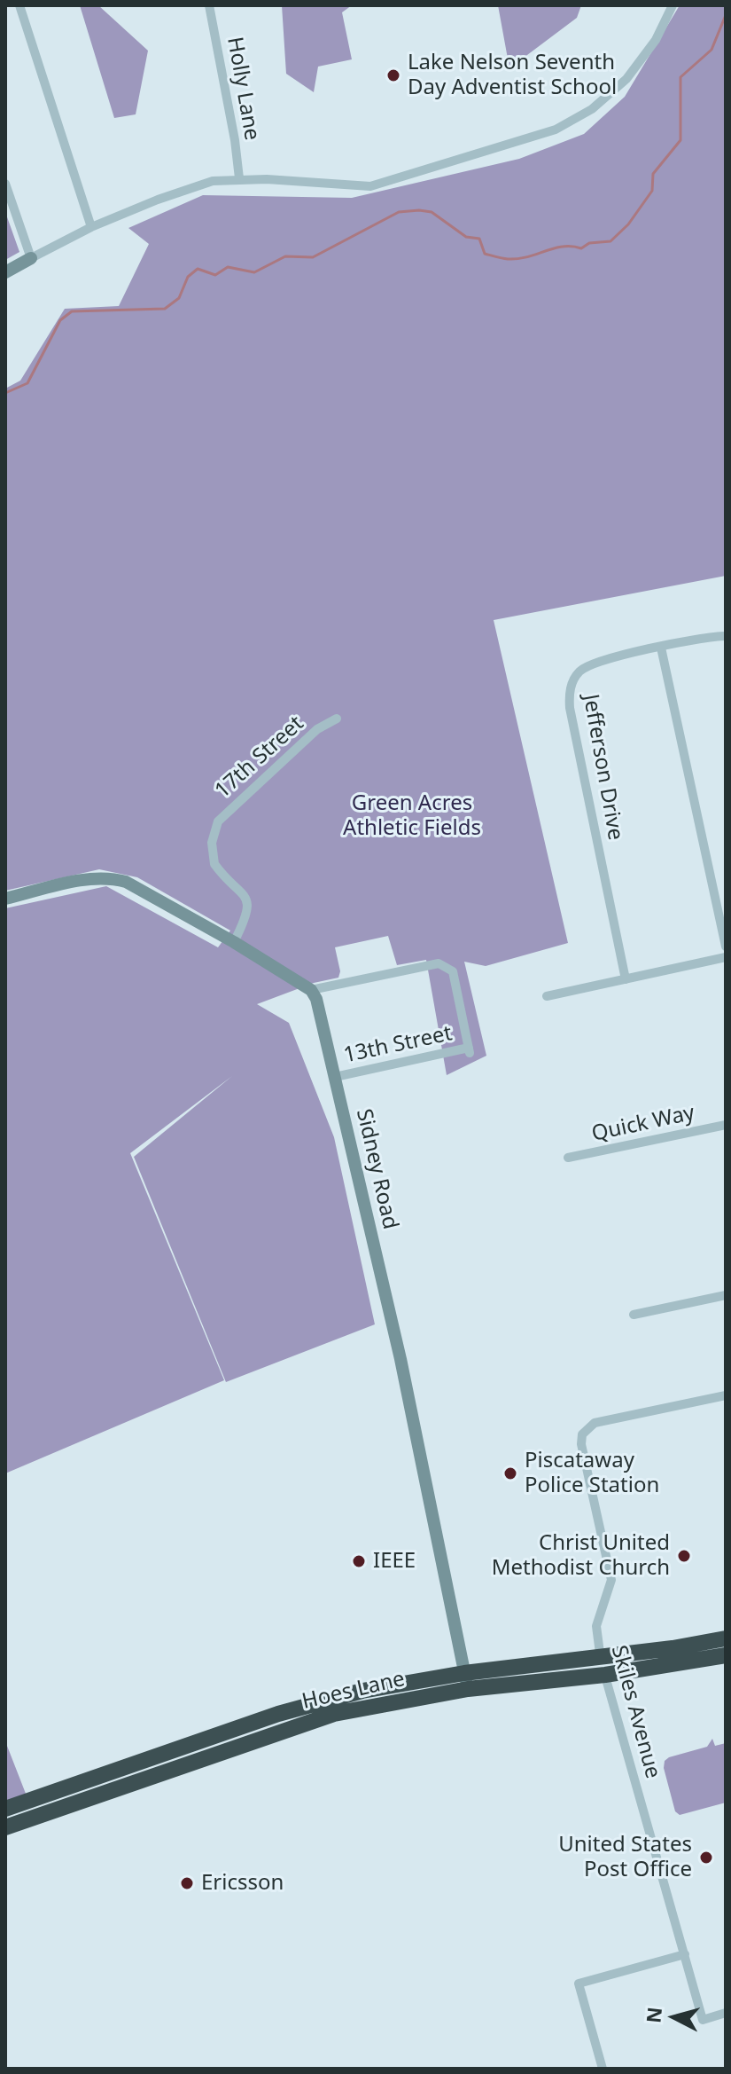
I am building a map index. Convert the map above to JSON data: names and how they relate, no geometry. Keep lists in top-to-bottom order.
{
  "streets": {
    "highway": ["Hoes Lane"],
    "street": [
      "Holly Lane",
      "17th Street",
      "Jefferson Drive",
      "13th Street",
      "Quick Way",
      "Sidney Road",
      "Skiles Avenue"
    ]
  },
  "crossings": [
    ["13th Street", "Sidney Road"],
    ["Sidney Road", "Hoes Lane"],
    ["Hoes Lane", "Skiles Avenue"]
  ],
  "parks": ["Green Acres Athletic Fields"],
  "places": [
    "Lake Nelson Seventh Day Adventist School",
    "Piscataway Police Station",
    "Christ United Methodist Church",
    "IEEE",
    "United States Post Office",
    "Ericsson"
  ],
  "north": "left"
}
